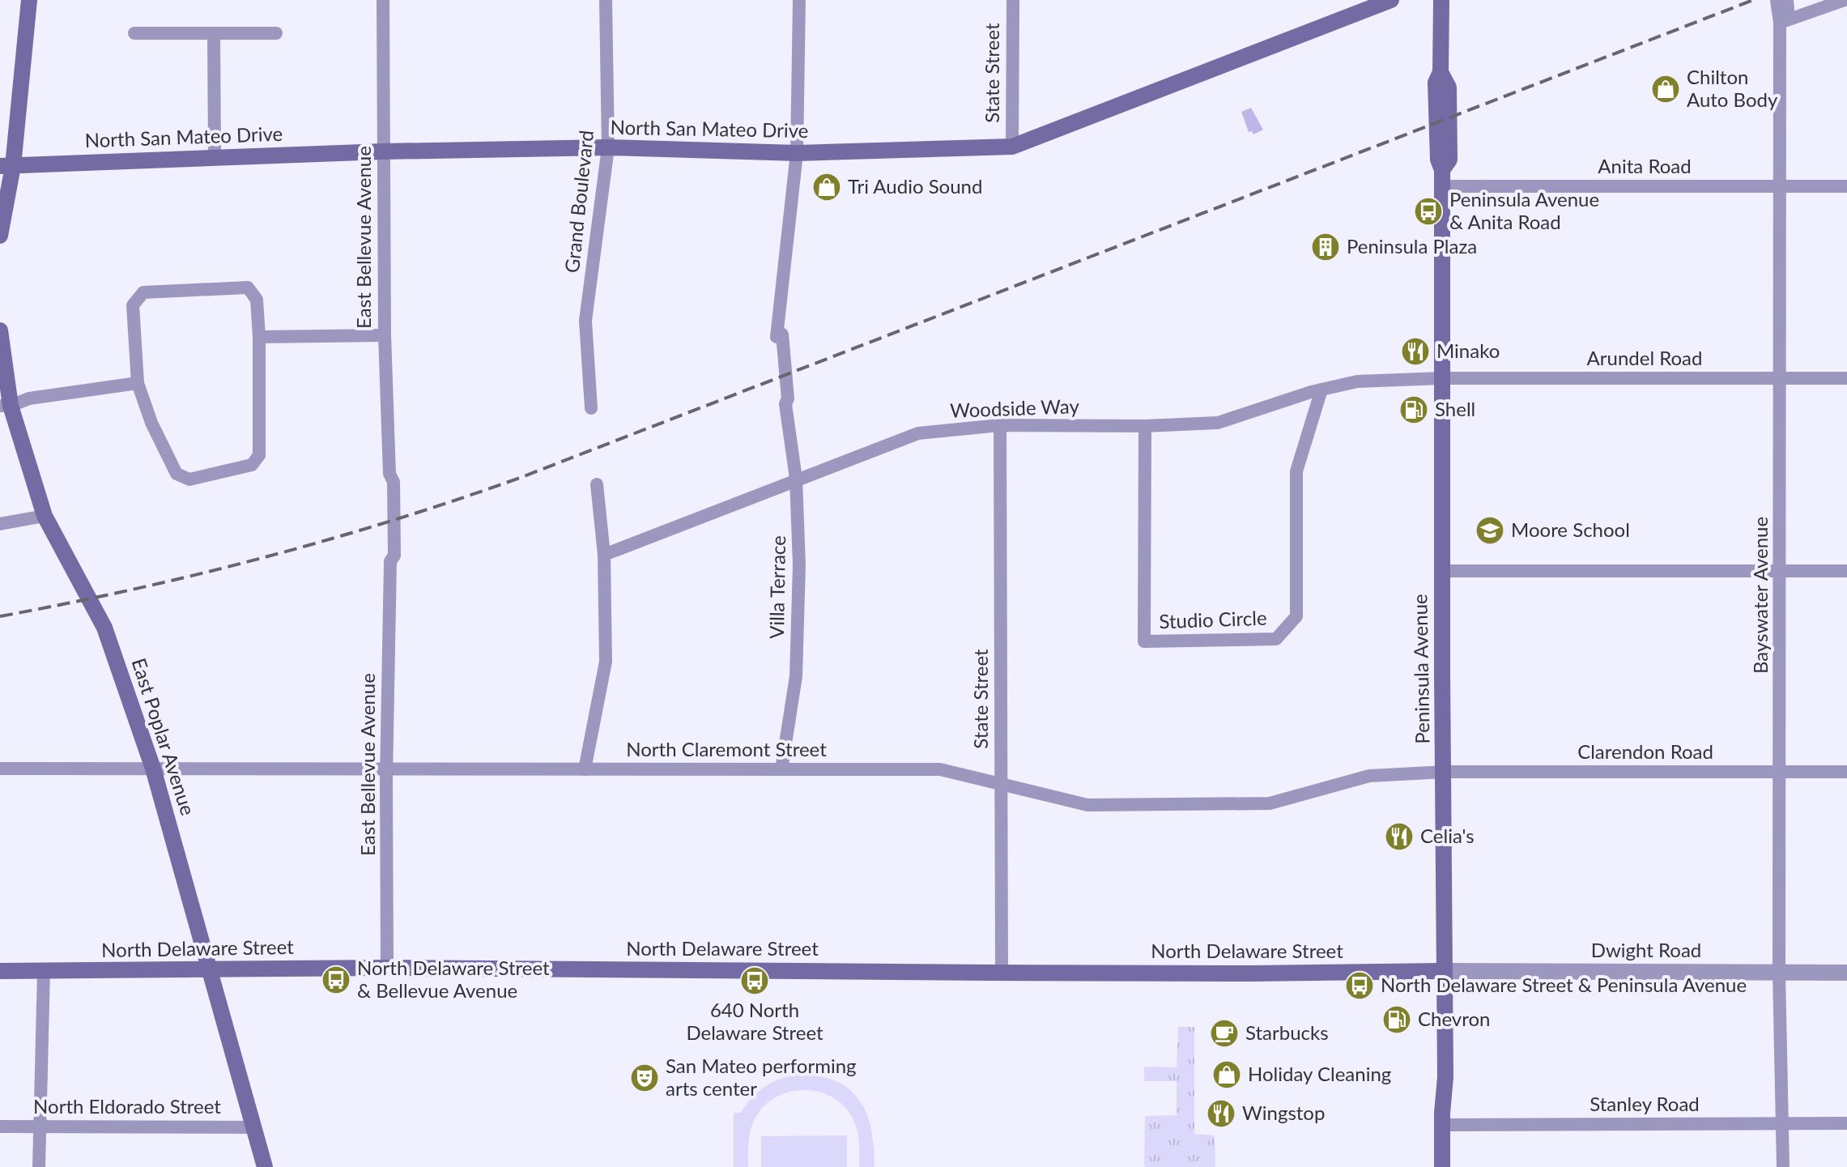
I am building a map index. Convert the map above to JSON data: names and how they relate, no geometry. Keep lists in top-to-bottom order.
{
  "streets": {
    "main road": [
      "North San Mateo Drive",
      "Peninsula Avenue",
      "East Poplar Avenue",
      "North Delaware Street"
    ],
    "street": [
      "State Street",
      "Anita Road",
      "Grand Boulevard",
      "East Bellevue Avenue",
      "Arundel Road",
      "Woodside Way",
      "Villa Terrace",
      "Bayswater Avenue",
      "Studio Circle",
      "North Claremont Street",
      "Clarendon Road",
      "Dwight Road",
      "Stanley Road",
      "North Eldorado Street"
    ]
  },
  "crossings": [
    ["State Street", "North San Mateo Drive"],
    ["State Street", "Woodside Way"],
    ["State Street", "North Claremont Street"],
    ["State Street", "North Delaware Street"],
    ["North San Mateo Drive", "Grand Boulevard"],
    ["North San Mateo Drive", "East Bellevue Avenue"],
    ["North San Mateo Drive", "Villa Terrace"],
    ["Anita Road", "Bayswater Avenue"],
    ["Anita Road", "Peninsula Avenue"],
    ["East Bellevue Avenue", "North Claremont Street"],
    ["East Bellevue Avenue", "North Delaware Street"],
    ["Arundel Road", "Woodside Way"],
    ["Arundel Road", "Bayswater Avenue"],
    ["Arundel Road", "Peninsula Avenue"],
    ["Woodside Way", "Villa Terrace"],
    ["Woodside Way", "Studio Circle"],
    ["Woodside Way", "Peninsula Avenue"],
    ["Villa Terrace", "North Claremont Street"],
    ["Bayswater Avenue", "Clarendon Road"],
    ["Bayswater Avenue", "Dwight Road"],
    ["Bayswater Avenue", "Stanley Road"],
    ["Peninsula Avenue", "North Claremont Street"],
    ["Peninsula Avenue", "Clarendon Road"],
    ["Peninsula Avenue", "North Delaware Street"],
    ["Peninsula Avenue", "Dwight Road"],
    ["Peninsula Avenue", "Stanley Road"],
    ["East Poplar Avenue", "North Claremont Street"],
    ["East Poplar Avenue", "North Delaware Street"],
    ["East Poplar Avenue", "North Eldorado Street"],
    ["North Claremont Street", "Clarendon Road"],
    ["North Delaware Street", "Dwight Road"]
  ],
  "places": {
    "shop": ["Chilton Auto Body", "Tri Audio Sound", "Holiday Cleaning"],
    "bus stop": [
      "Peninsula Avenue & Anita Road",
      "North Delaware Street & Bellevue Avenue",
      "640 North Delaware Street",
      "North Delaware Street & Peninsula Avenue"
    ],
    "building": ["Peninsula Plaza"],
    "restaurant": ["Minako", "Celia's", "Wingstop"],
    "fuel station": ["Shell", "Chevron"],
    "school or university": ["Moore School"],
    "cafe": ["Starbucks"],
    "theatre": ["San Mateo performing arts center"]
  }
}
